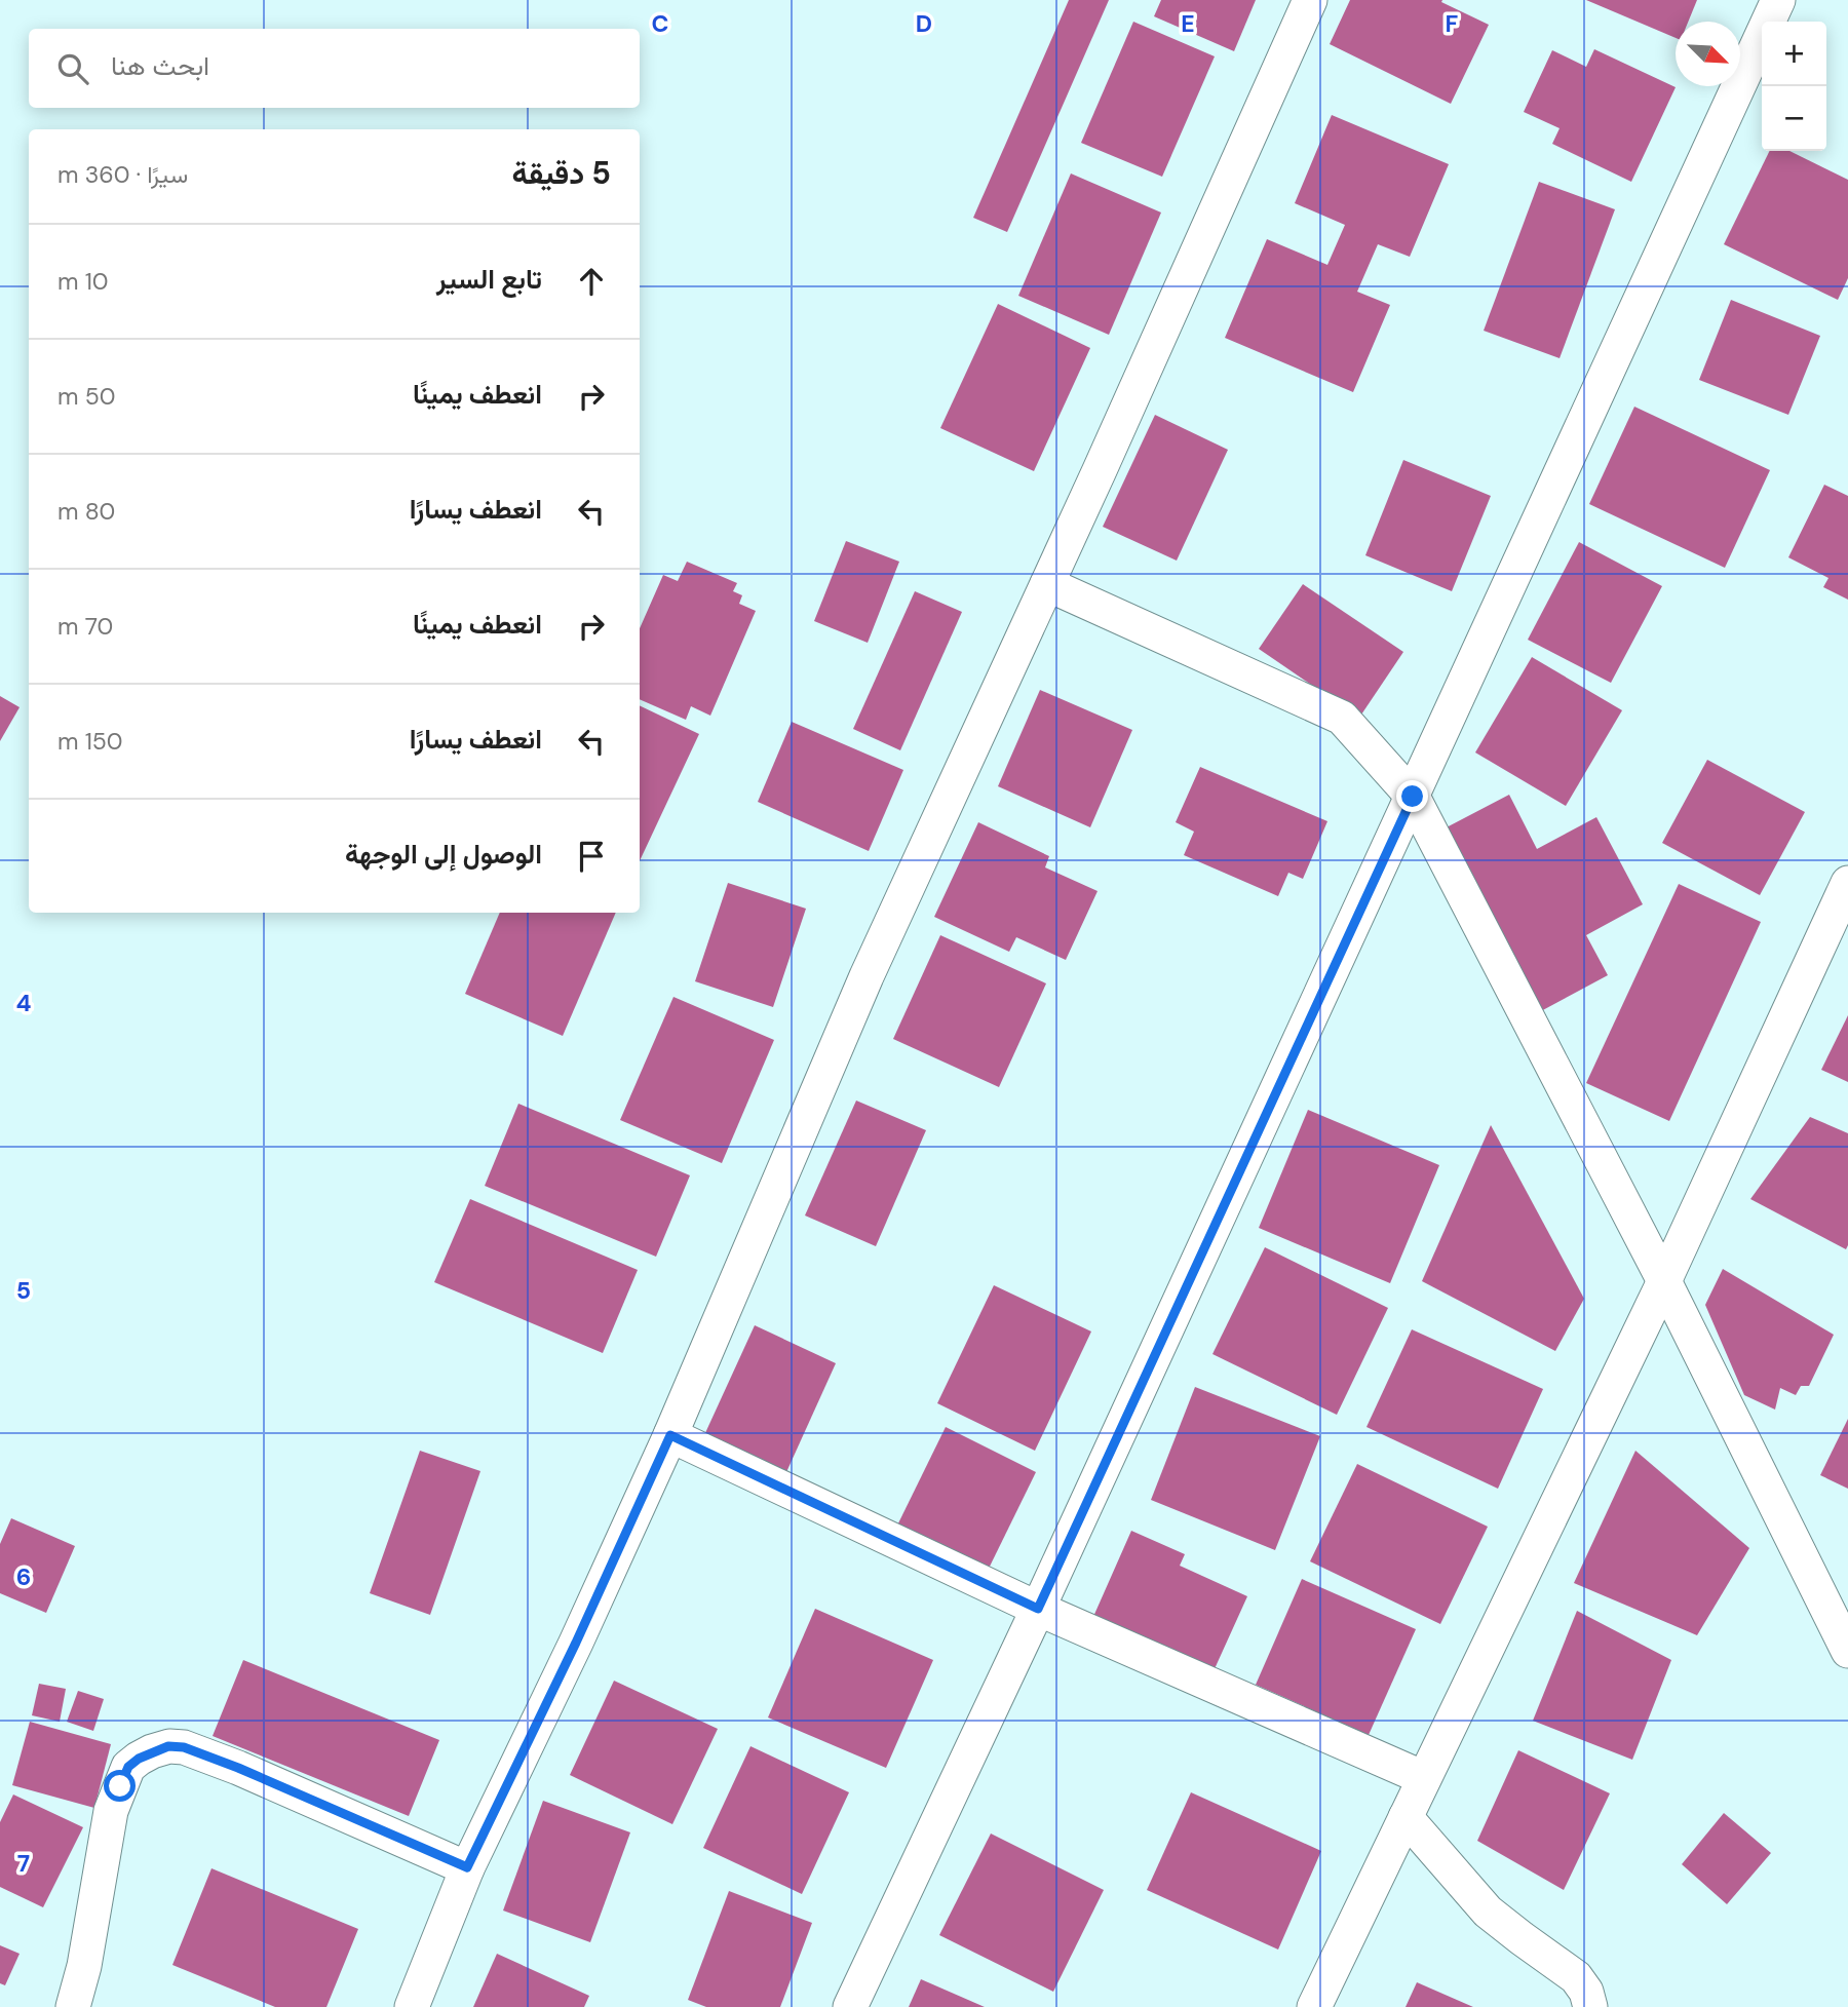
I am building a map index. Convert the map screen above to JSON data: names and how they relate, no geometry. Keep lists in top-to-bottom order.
{
  "north": "bottom right",
  "page": {
    "map_buttons": ["+", "−"],
    "search": "ابحث هنا",
    "heading": ["5 دقيقة", "سيرًا · 360 m"],
    "list": [
      ["تابع السير", "10 m"],
      ["انعطف يمينًا", "50 m"],
      ["انعطف يسارًا", "80 m"],
      ["انعطف يمينًا", "70 m"],
      ["انعطف يسارًا", "150 m"],
      "الوصول إلى الوجهة"
    ]
  },
  "grid": {
    "columns": [
      "C",
      "D",
      "E",
      "F"
    ],
    "rows": [
      "4",
      "5",
      "6",
      "7"
    ]
  }
}
